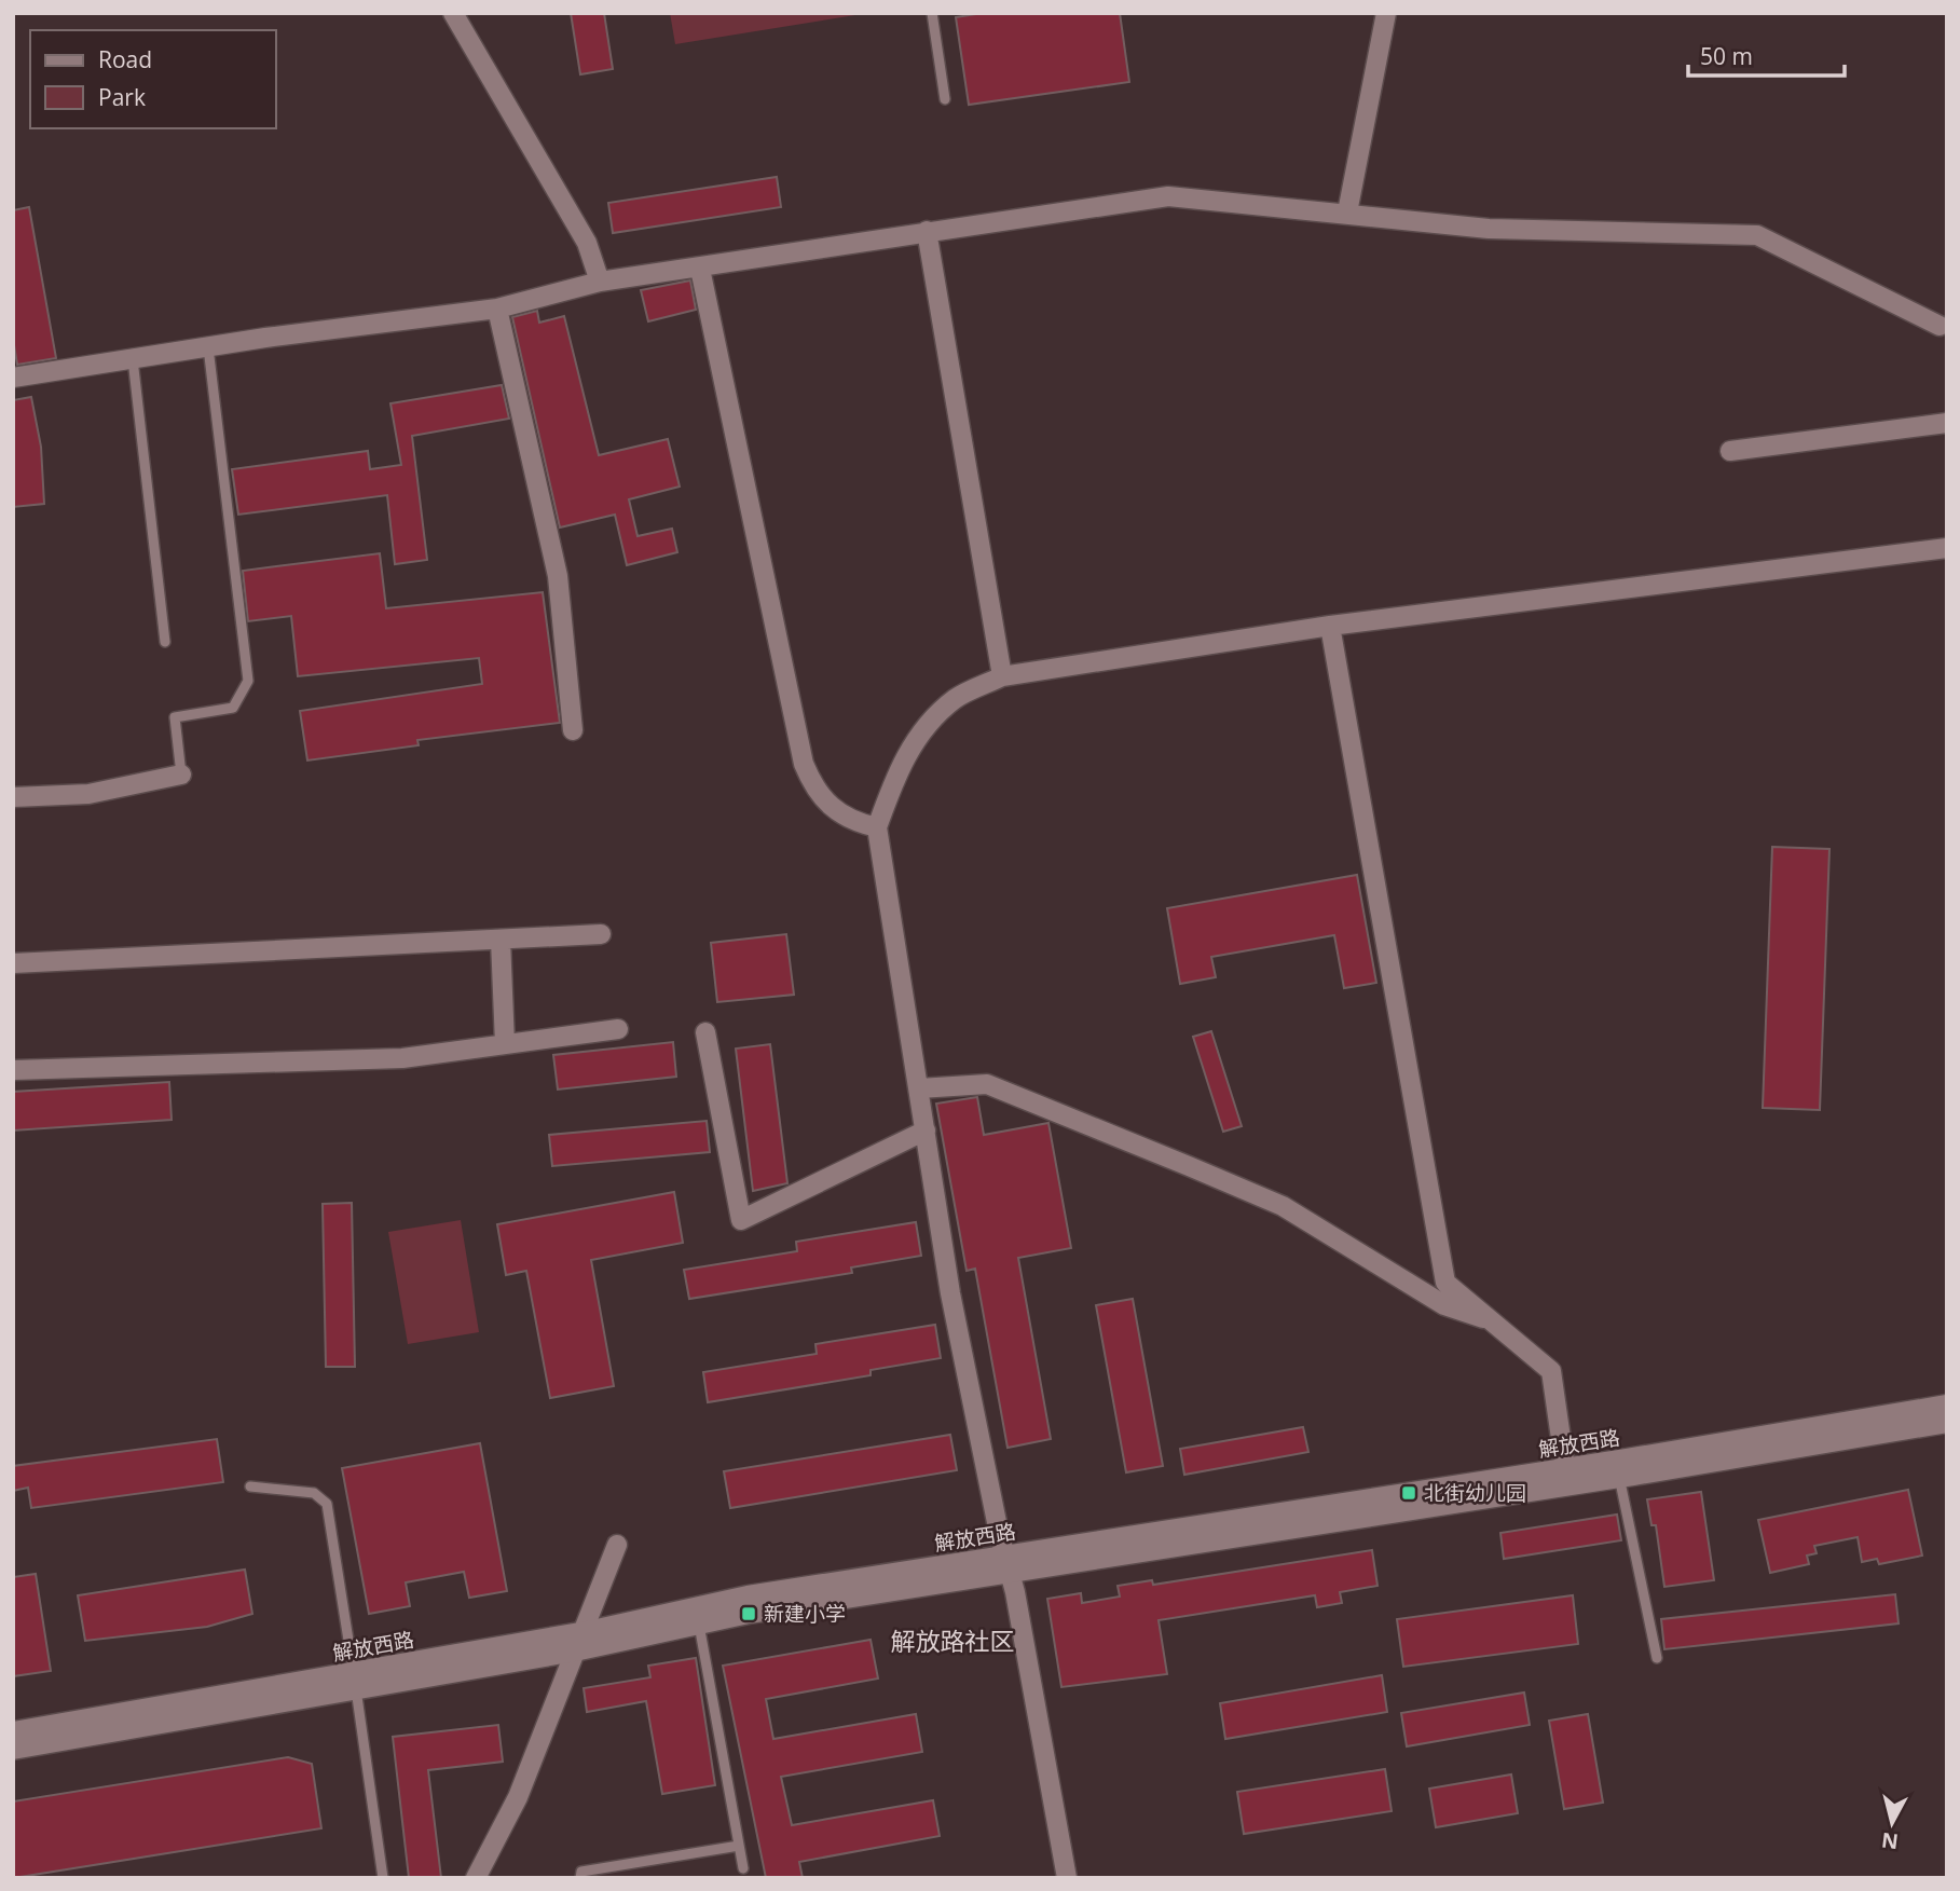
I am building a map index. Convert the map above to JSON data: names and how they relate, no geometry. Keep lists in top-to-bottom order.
{
  "streets": {
    "street": ["解放西路"]
  },
  "districts": ["解放路社区"],
  "places": {
    "transit": ["北街幼儿园", "新建小学"]
  },
  "legend": ["Road", "Park"],
  "scale_bar": "50 m",
  "north": "bottom"
}
